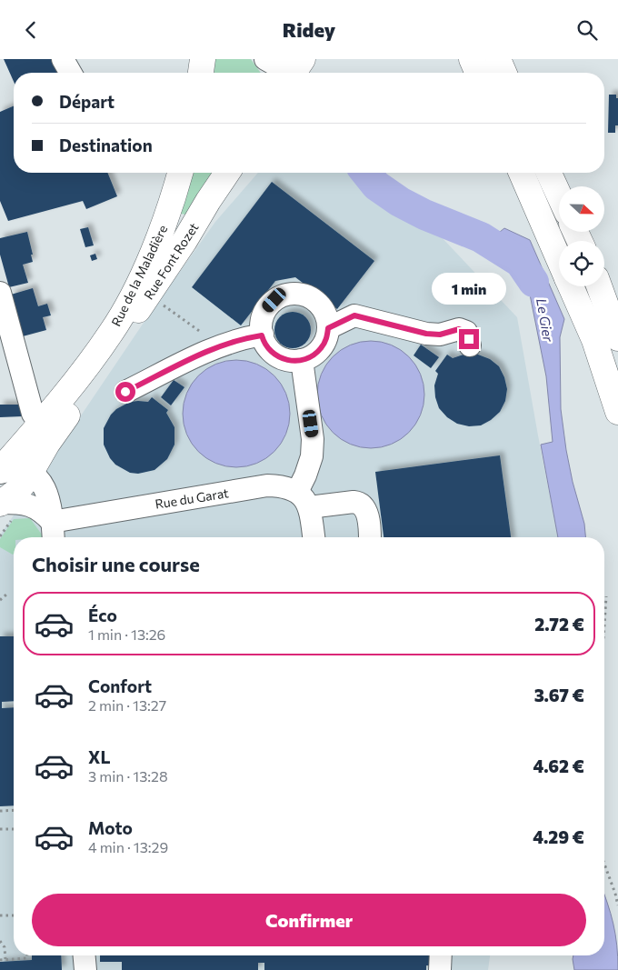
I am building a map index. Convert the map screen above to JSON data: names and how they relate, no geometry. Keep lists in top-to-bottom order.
{
  "streets": {
    "main road": ["Rue Font Rozet", "Rue de la Maladière"],
    "street": ["Rue du Garat"]
  },
  "crossings": [
    ["Rue Font Rozet", "Rue de la Maladière"]
  ],
  "water": ["Le Gier"],
  "north": "right",
  "page": {
    "header": "Ridey",
    "banner": ["Départ", "Destination"],
    "bubble": "1 min",
    "heading": "Choisir une course",
    "list": [
      {
        "name": "Éco",
        "note": "1 min · 13:26",
        "value": "2.72 €"
      },
      {
        "name": "Confort",
        "note": "2 min · 13:27",
        "value": "3.67 €"
      },
      {
        "name": "XL",
        "note": "3 min · 13:28",
        "value": "4.62 €"
      },
      {
        "name": "Moto",
        "note": "4 min · 13:29",
        "value": "4.29 €"
      }
    ],
    "buttons": "Confirmer"
  }
}
